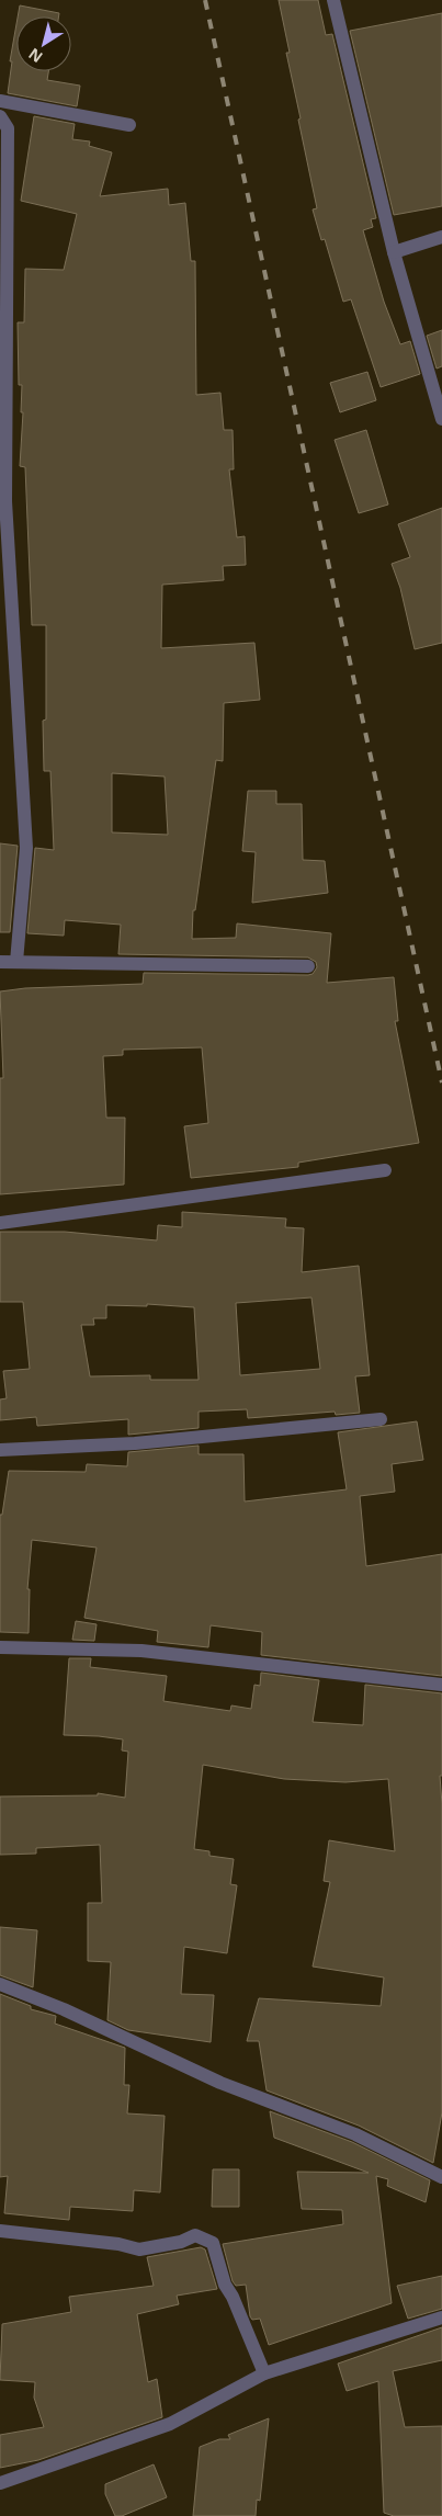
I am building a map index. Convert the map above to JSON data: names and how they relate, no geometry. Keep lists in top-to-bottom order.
{
  "north": "bottom left"
}
